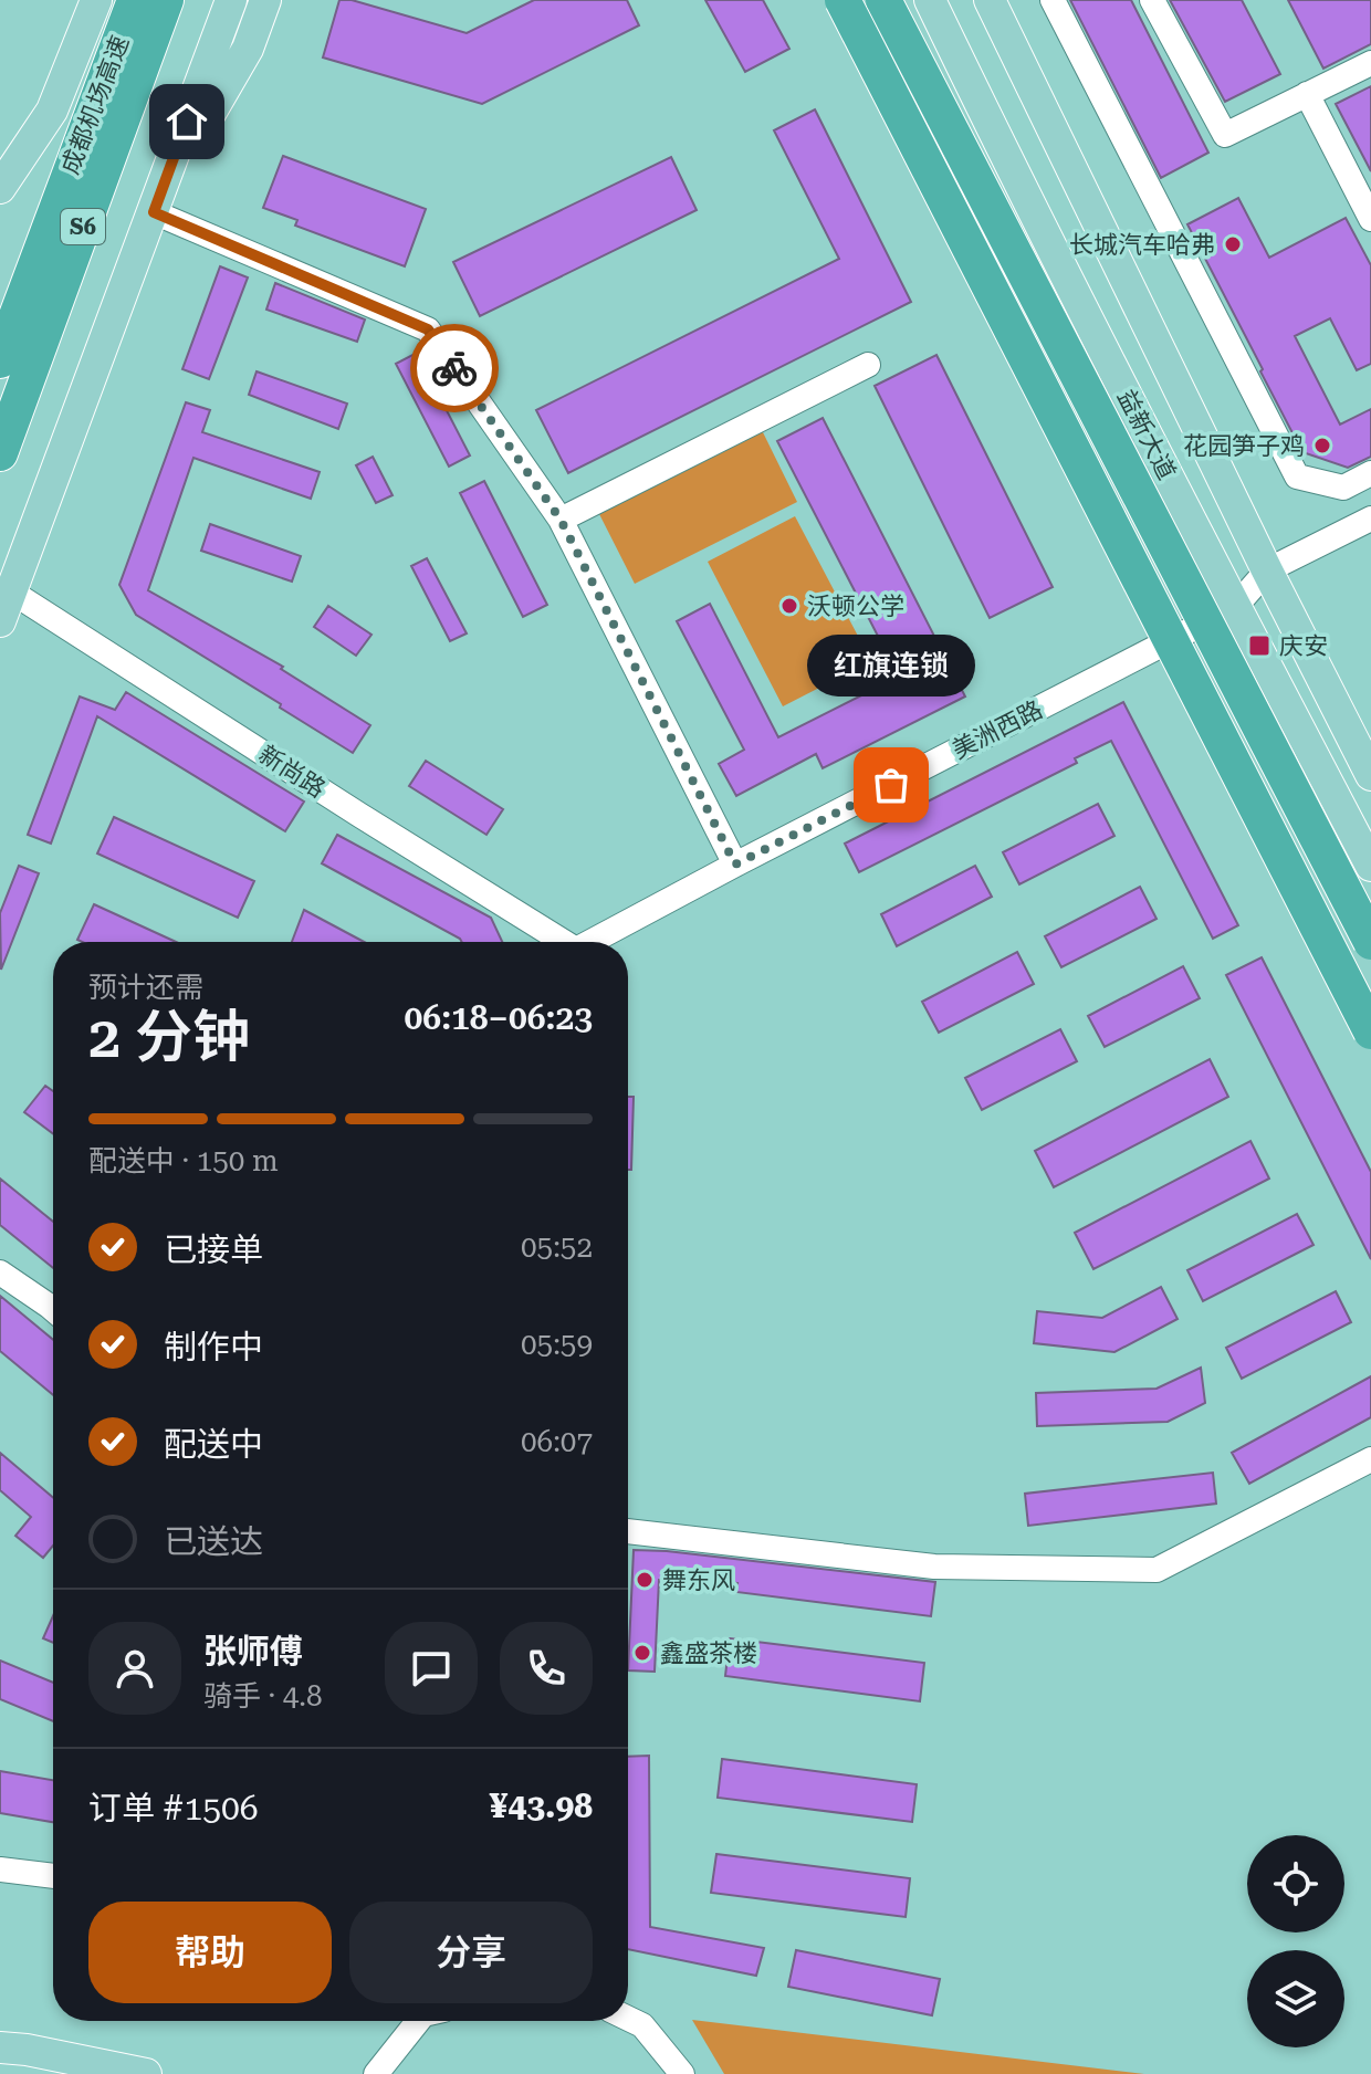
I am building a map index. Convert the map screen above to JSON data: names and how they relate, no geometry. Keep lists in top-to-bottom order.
{
  "streets": {
    "highway": ["成都机场高速", "S6"],
    "main road": ["益新大道"],
    "street": ["美洲西路", "新尚路"]
  },
  "crossings": [
    ["益新大道", "美洲西路"]
  ],
  "places": {
    "other": [
      "长城汽车哈弗",
      "花园笋子鸡",
      "沃顿公学",
      "红旗连锁",
      "舞东风",
      "鑫盛茶楼"
    ],
    "transit": ["庆安"]
  },
  "page": {
    "bubble": "红旗连锁",
    "heading": ["2 分钟", "预计还需", "06:18–06:23"],
    "panel": [
      "张师傅",
      "骑手 · 4.8",
      "订单 #1506",
      "¥43.98"
    ],
    "bar": "配送中 · 150 m",
    "list": [
      ["已接单", "05:52"],
      ["制作中", "05:59"],
      ["配送中", "06:07"],
      "已送达"
    ],
    "buttons": ["帮助", "分享"]
  }
}
